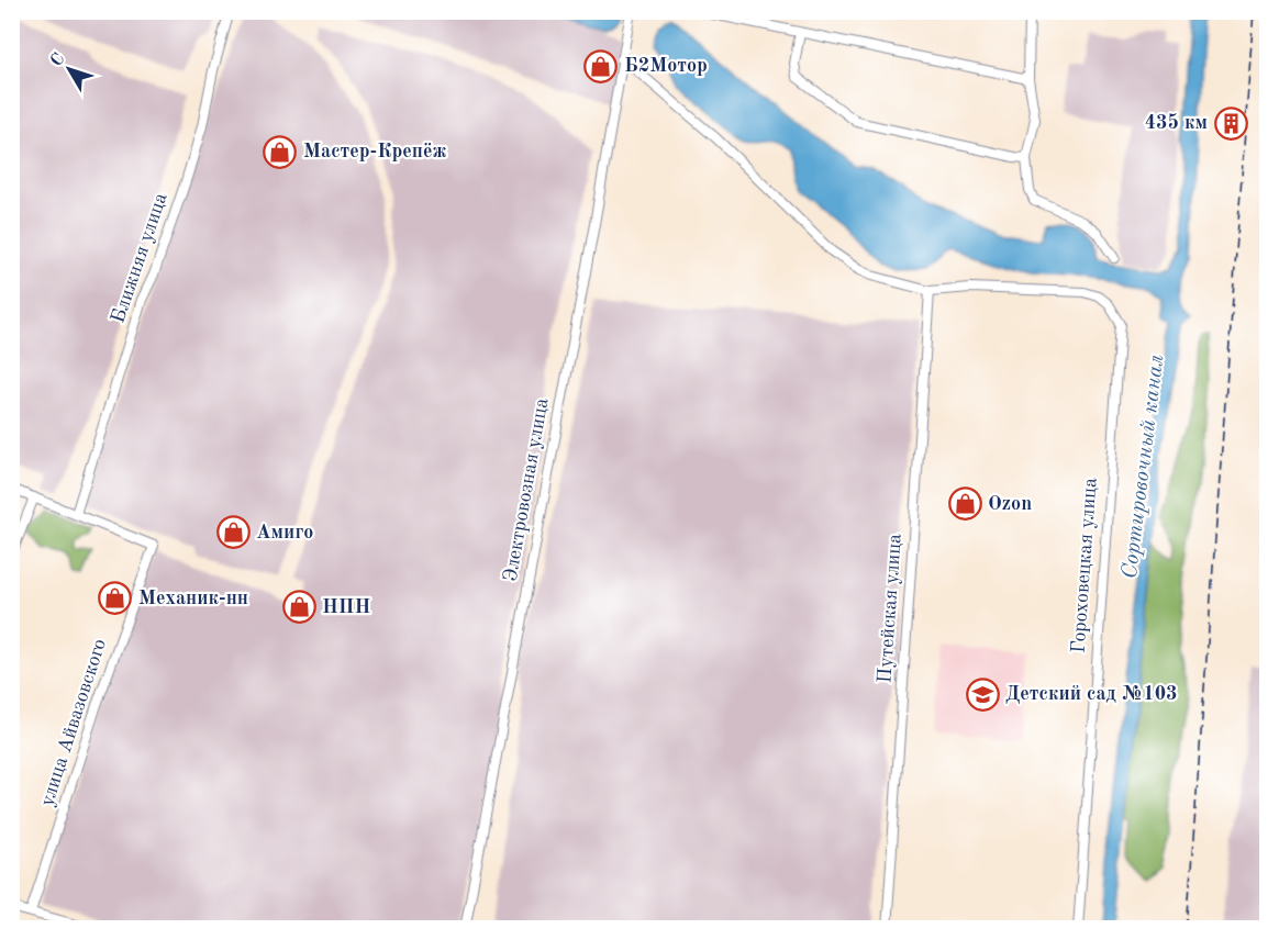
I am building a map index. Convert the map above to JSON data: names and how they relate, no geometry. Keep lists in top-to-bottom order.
{
  "streets": {
    "street": [
      "Ближняя улица",
      "Электровозная улица",
      "Гороховецкая улица",
      "Путейская улица",
      "улица Айвазовского"
    ]
  },
  "crossings": [
    ["Ближняя улица", "улица Айвазовского"],
    ["Гороховецкая улица", "Путейская улица"]
  ],
  "water": ["Сортировочный канал"],
  "places": {
    "shop": [
      "Б2Мотор",
      "Мастер-Крепёж",
      "Ozon",
      "Амиго",
      "Механик-нн",
      "НПН"
    ],
    "building": ["435 км"],
    "school or university": ["Детский сад №103"]
  },
  "north": "top left"
}
